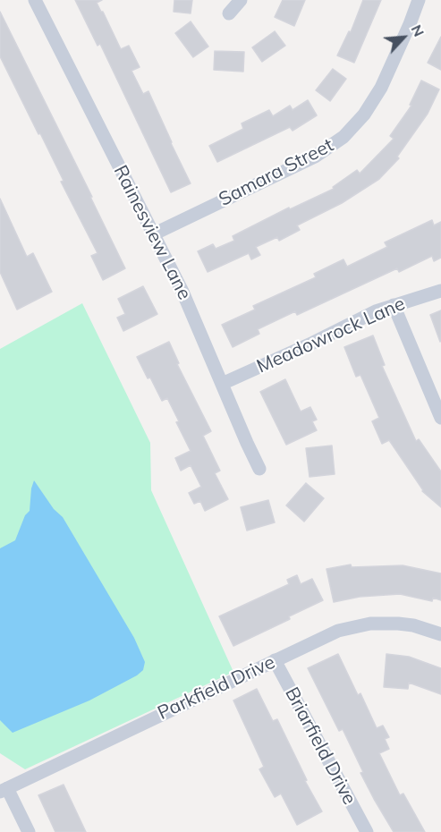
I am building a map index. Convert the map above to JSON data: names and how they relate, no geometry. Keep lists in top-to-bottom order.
{
  "streets": {
    "street": [
      "Samara Street",
      "Rainesview Lane",
      "Meadowrock Lane",
      "Parkfield Drive",
      "Briarfield Drive"
    ]
  },
  "crossings": [
    ["Samara Street", "Rainesview Lane"],
    ["Rainesview Lane", "Meadowrock Lane"],
    ["Parkfield Drive", "Briarfield Drive"]
  ],
  "north": "top right"
}
